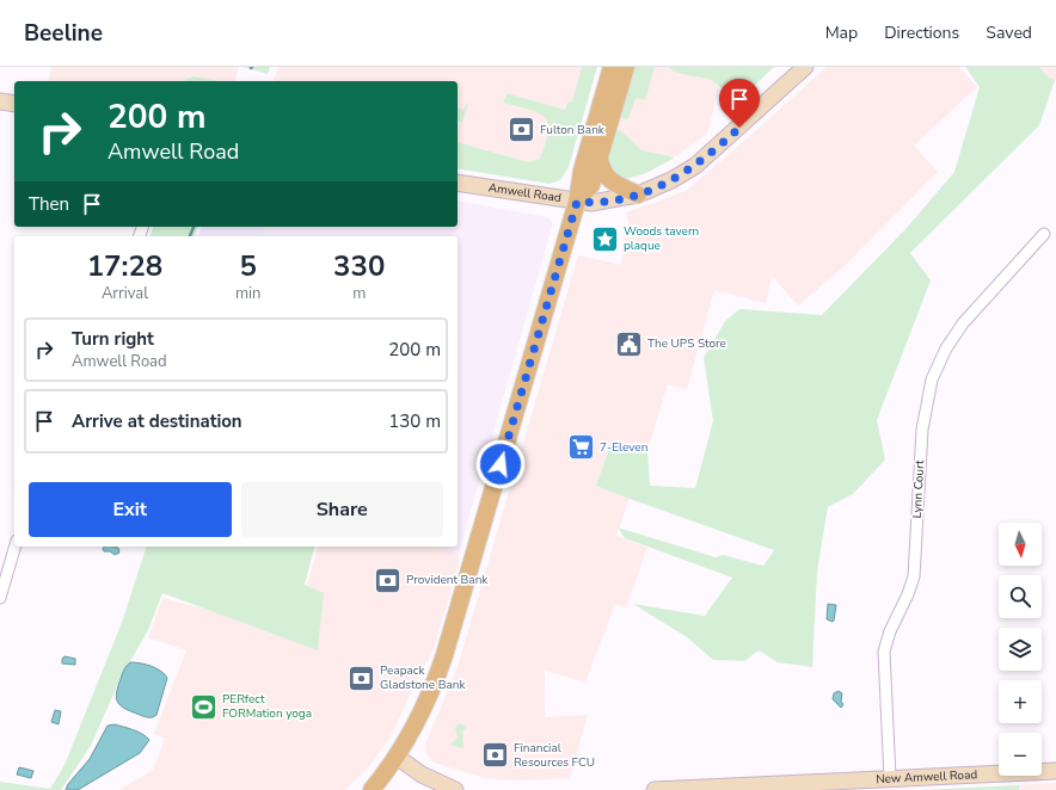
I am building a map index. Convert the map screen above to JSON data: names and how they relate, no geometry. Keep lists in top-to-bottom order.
{
  "streets": {
    "street": ["Amwell Road", "Lynn Court", "New Amwell Road"]
  },
  "crossings": [
    ["Lynn Court", "New Amwell Road"]
  ],
  "places": {
    "bank": [
      "Fulton Bank",
      "Provident Bank",
      "Peapack Gladstone Bank",
      "Financial Resources FCU"
    ],
    "place": ["Woods tavern plaque"],
    "public building": ["The UPS Store"],
    "supermarket": ["7-Eleven"],
    "sports": ["PERfect FORMation yoga"]
  },
  "north": "bottom",
  "page": {
    "header": "Beeline",
    "nav": ["Map", "Directions", "Saved"],
    "turn": ["200 m", "Amwell Road"],
    "then": "Then",
    "eta": [
      "17:28",
      "Arrival",
      "5",
      "min",
      "330",
      "m"
    ],
    "list": [
      {
        "name": "Turn right",
        "note": "Amwell Road",
        "value": "200 m"
      },
      {
        "name": "Arrive at destination",
        "value": "130 m"
      }
    ],
    "buttons": ["Exit", "Share"],
    "map_buttons": ["+", "−"]
  }
}
